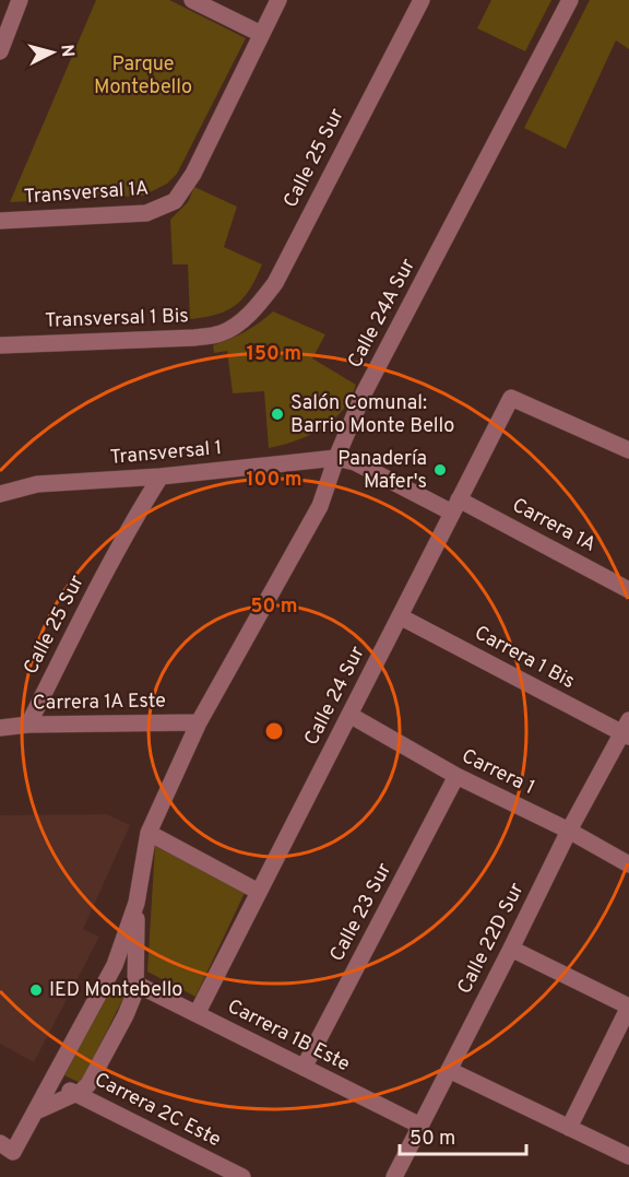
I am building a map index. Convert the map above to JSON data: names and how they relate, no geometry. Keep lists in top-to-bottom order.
{
  "streets": {
    "street": [
      "Calle 25 Sur",
      "Transversal 1A",
      "Calle 24A Sur",
      "Transversal 1 Bis",
      "Transversal 1",
      "Carrera 1A",
      "Carrera 1 Bis",
      "Calle 24 Sur",
      "Carrera 1A Este",
      "Carrera 1",
      "Calle 23 Sur",
      "Calle 22D Sur",
      "Carrera 1B Este",
      "Carrera 2C Este"
    ]
  },
  "crossings": [
    ["Calle 25 Sur", "Transversal 1 Bis"],
    ["Calle 25 Sur", "Transversal 1"],
    ["Calle 25 Sur", "Carrera 1A Este"],
    ["Calle 24A Sur", "Transversal 1"],
    ["Calle 24A Sur", "Carrera 1A"],
    ["Calle 24A Sur", "Carrera 1A Este"],
    ["Calle 24A Sur", "Carrera 1B Este"],
    ["Calle 24A Sur", "Carrera 2C Este"],
    ["Transversal 1", "Carrera 1A"],
    ["Carrera 1A", "Calle 24 Sur"],
    ["Carrera 1 Bis", "Calle 24 Sur"],
    ["Carrera 1 Bis", "Calle 22D Sur"],
    ["Calle 24 Sur", "Carrera 1"],
    ["Calle 24 Sur", "Carrera 1B Este"],
    ["Carrera 1", "Calle 23 Sur"],
    ["Carrera 1", "Calle 22D Sur"],
    ["Calle 23 Sur", "Carrera 1B Este"],
    ["Calle 22D Sur", "Carrera 1B Este"]
  ],
  "parks": ["Parque Montebello"],
  "places": ["Salón Comunal: Barrio Monte Bello", "Panadería Mafer's", "IED Montebello"],
  "scale_bar": "50 m",
  "north": "right",
  "rings": ["150 m", "100 m", "50 m"]
}
